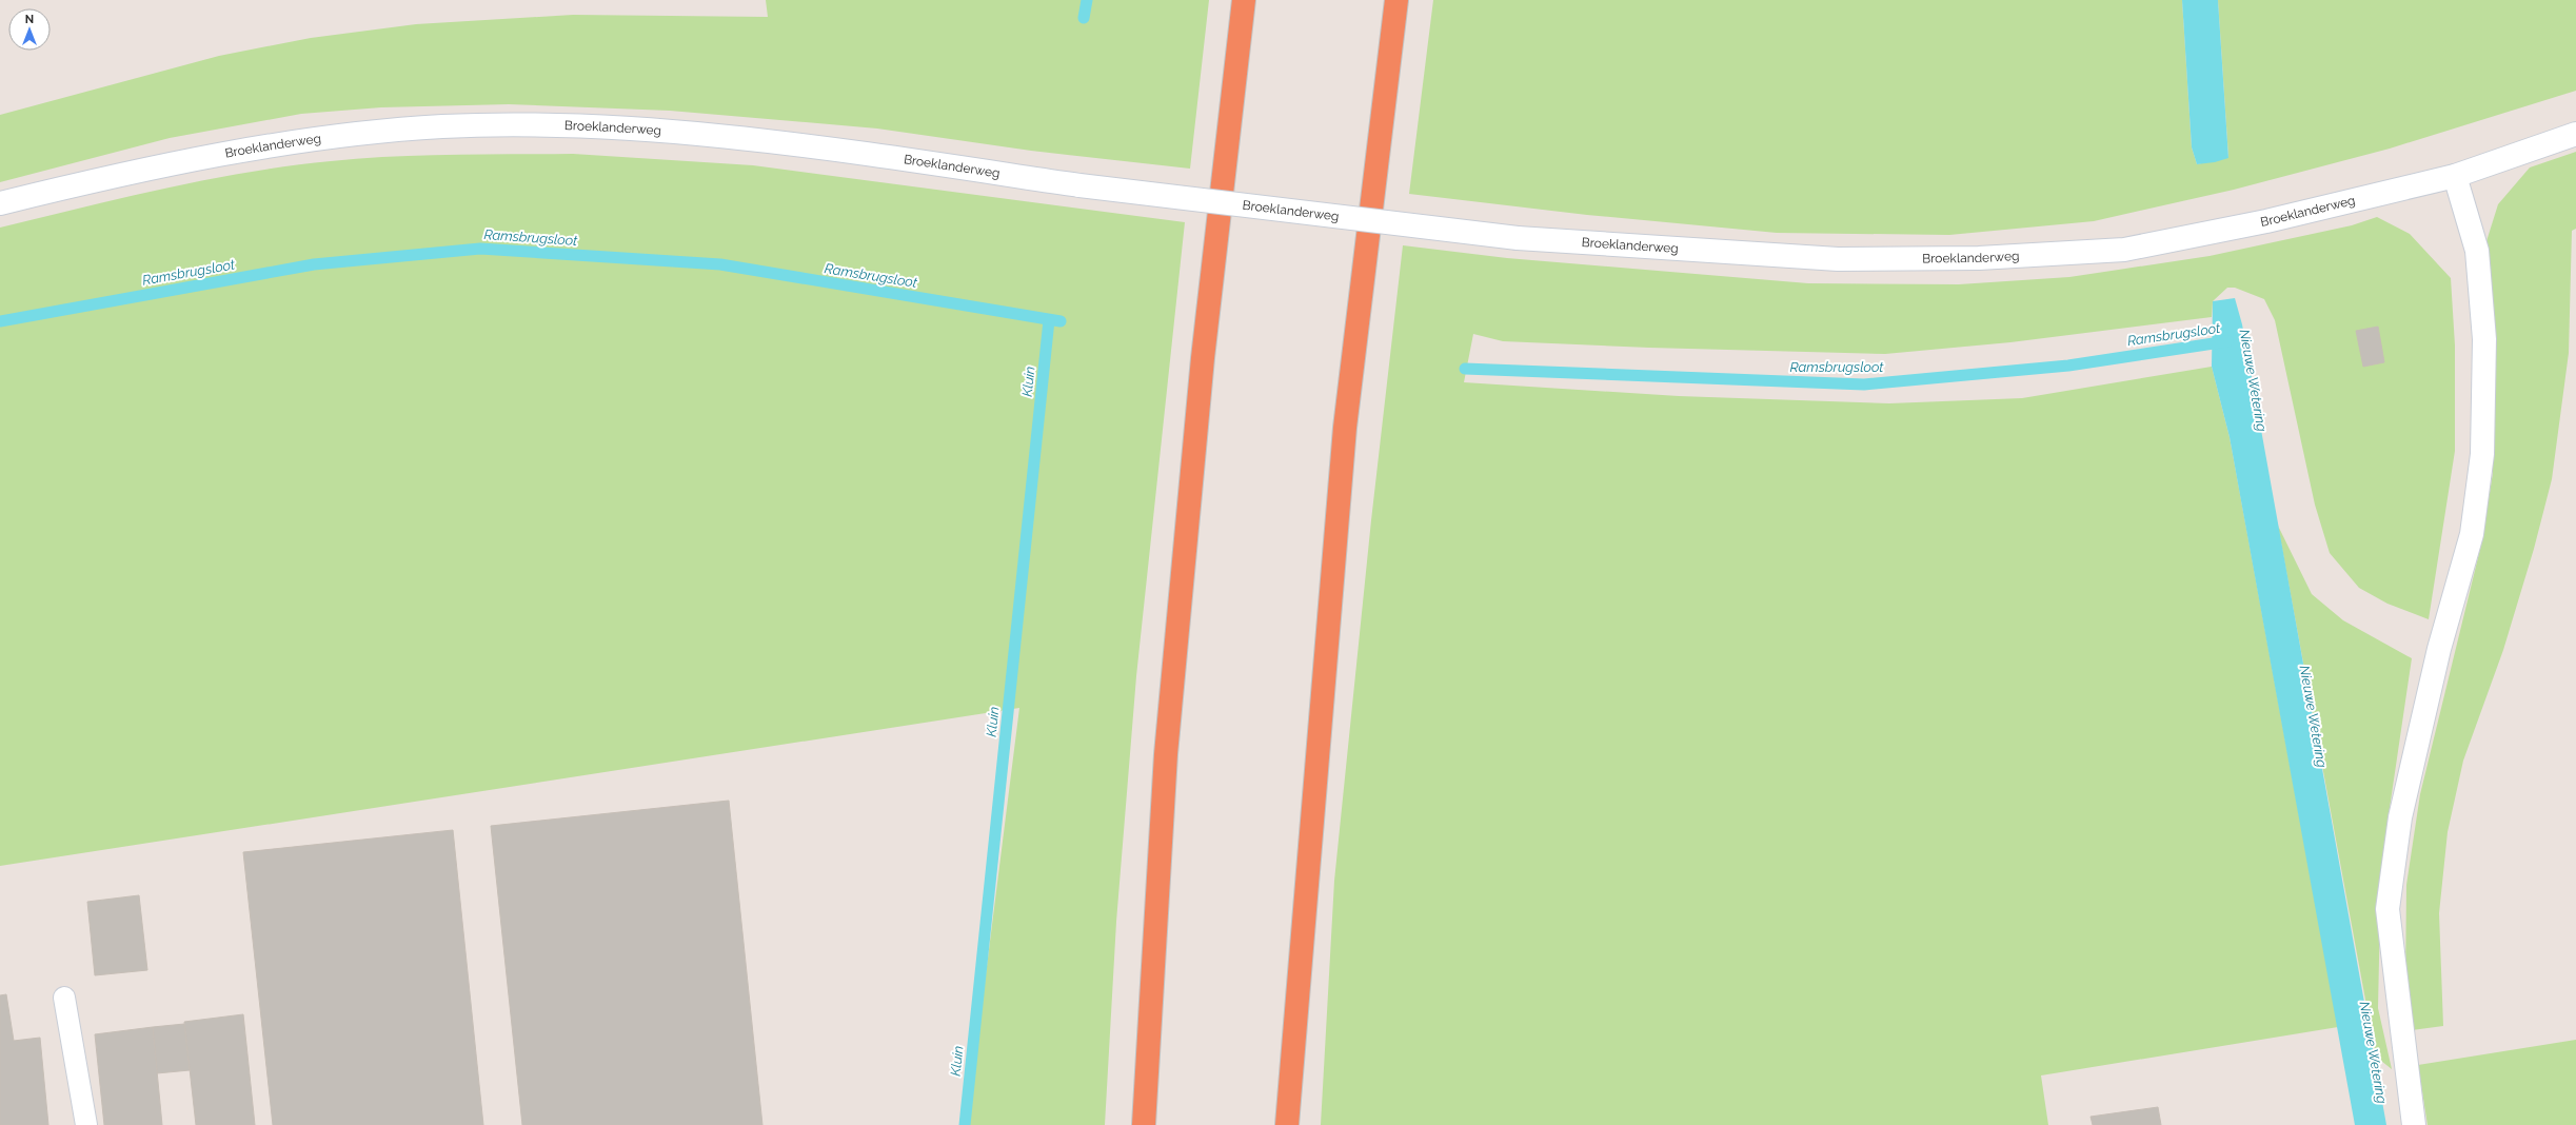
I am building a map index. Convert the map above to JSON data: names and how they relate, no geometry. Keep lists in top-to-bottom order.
{
  "streets": {
    "street": ["Broeklanderweg"]
  },
  "water": ["Ramsbrugsloot", "Nieuwe Wetering", "Kluin"],
  "north": "top"
}
